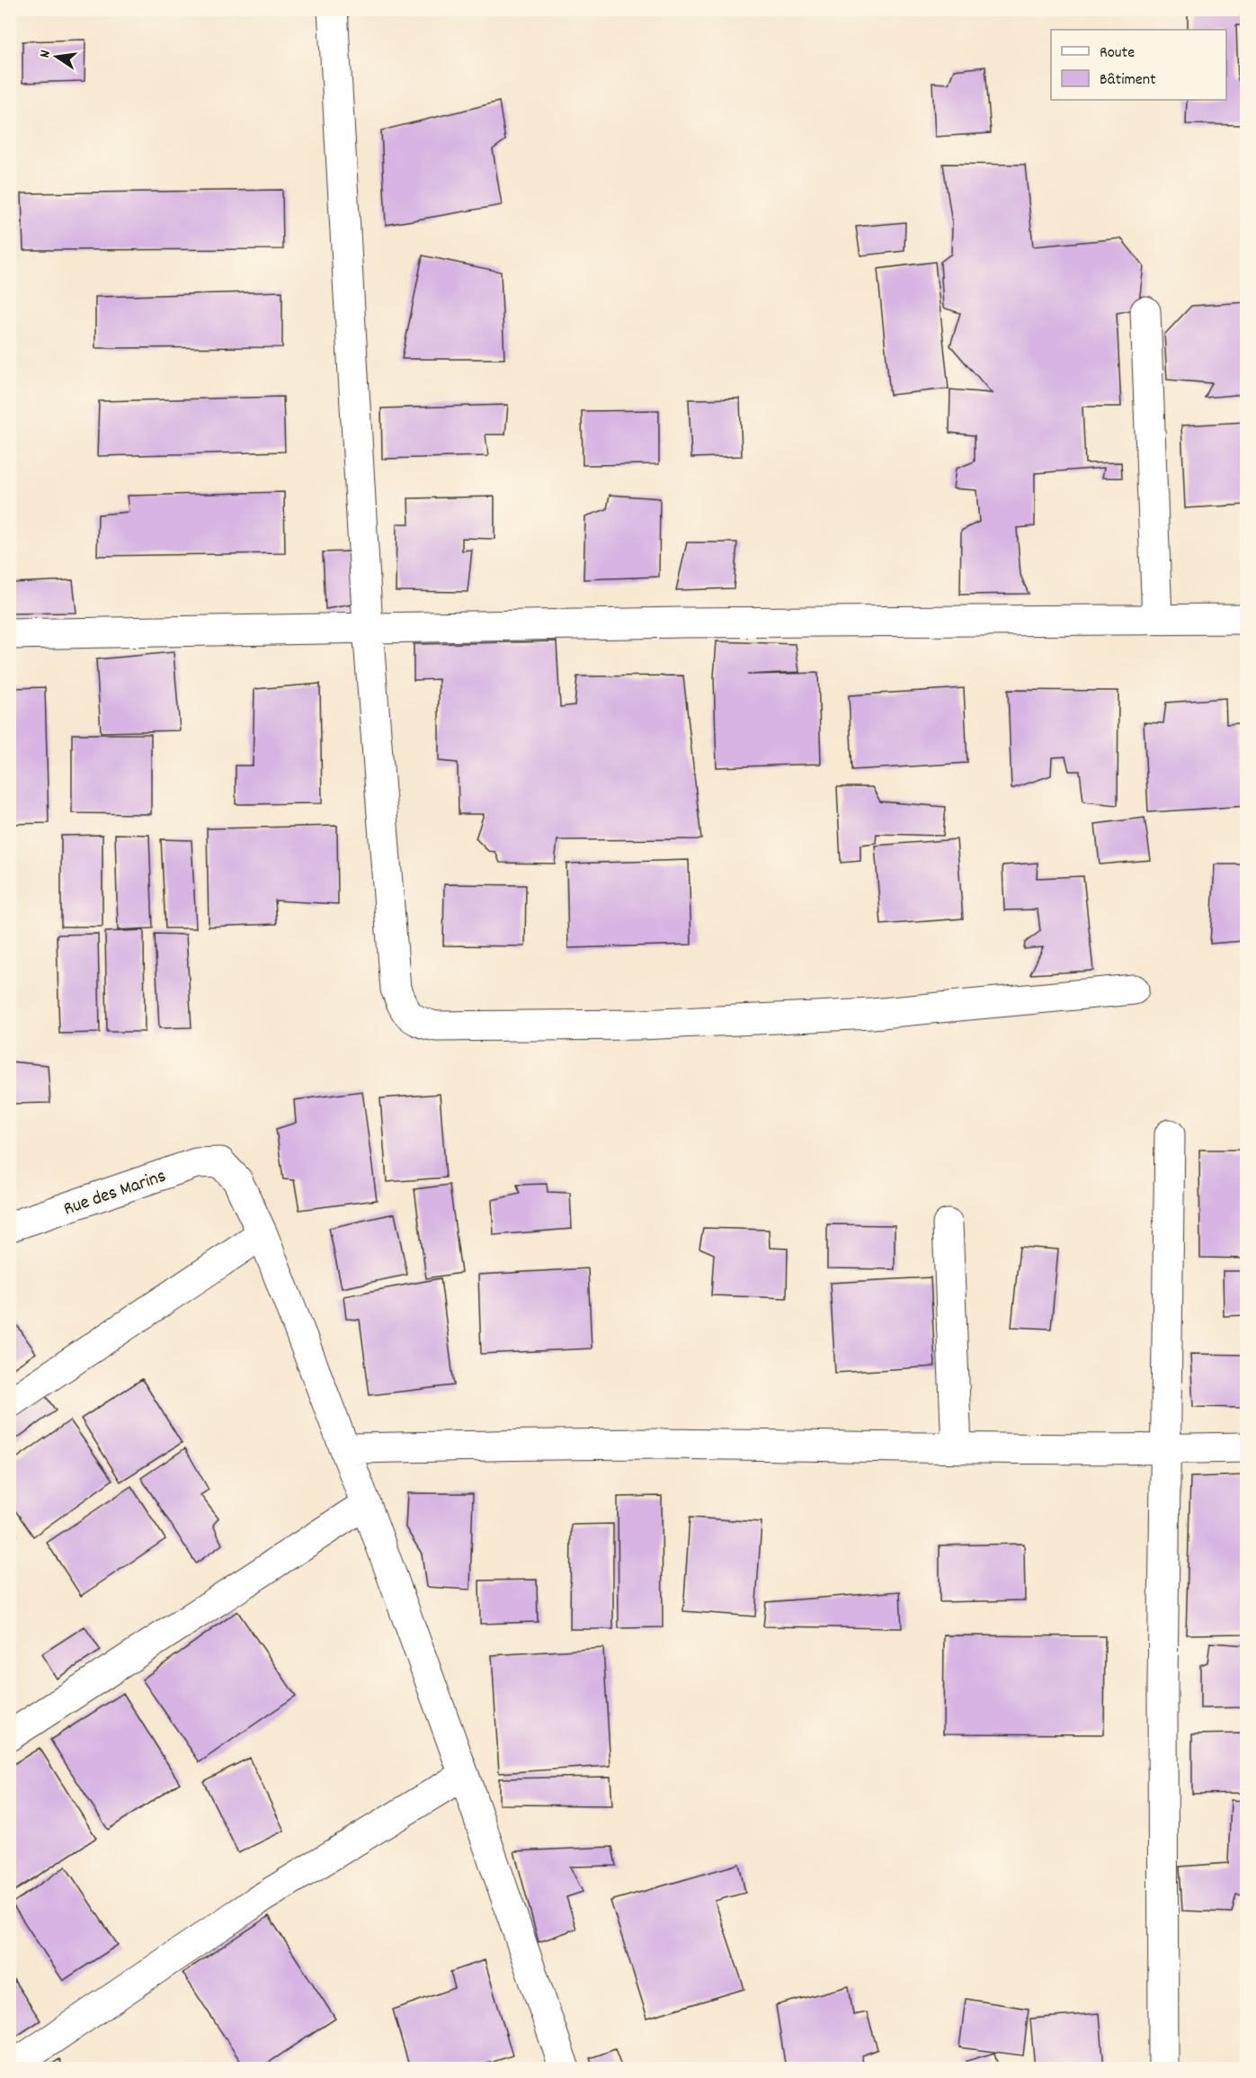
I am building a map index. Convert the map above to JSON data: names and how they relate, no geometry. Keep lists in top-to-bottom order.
{
  "streets": {
    "street": ["Rue des Marins"]
  },
  "legend": ["Route", "Bâtiment"],
  "north": "left"
}
